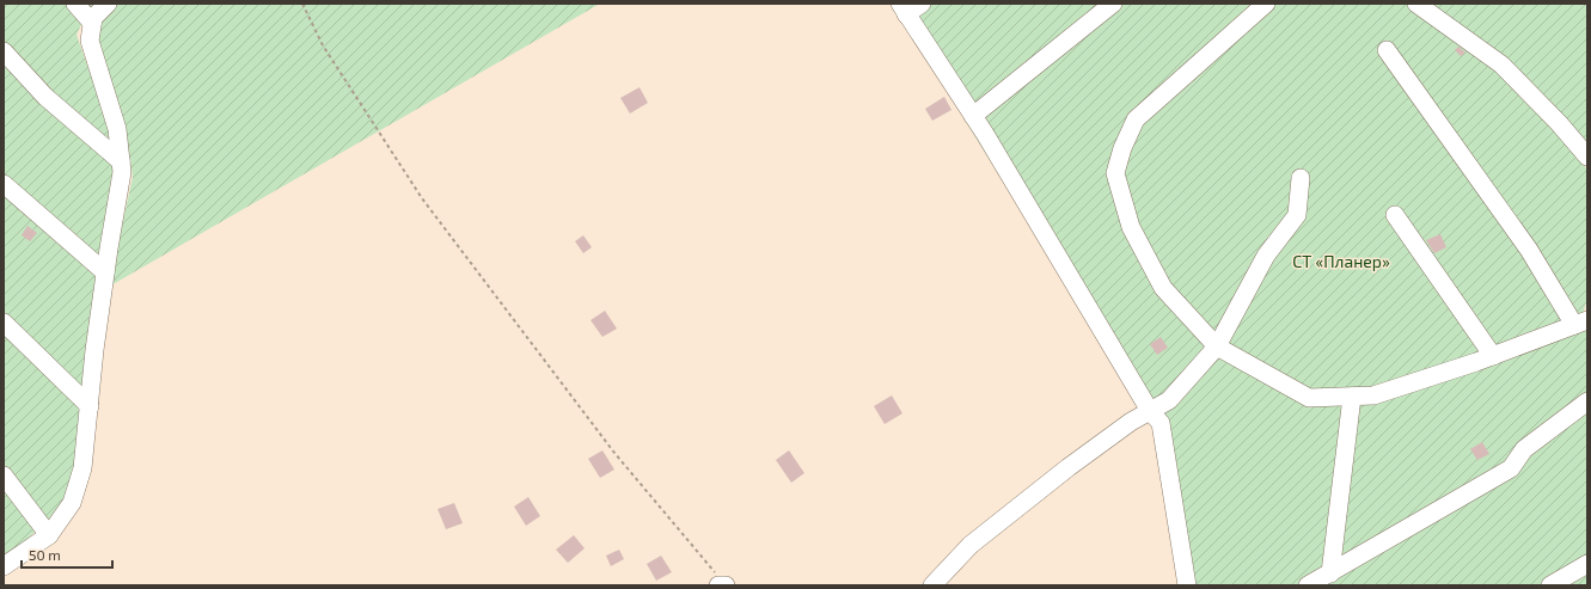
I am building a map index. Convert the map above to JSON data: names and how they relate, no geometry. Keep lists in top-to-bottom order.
{
  "parks": ["СТ «Планер»"],
  "scale_bar": "50 m"
}
